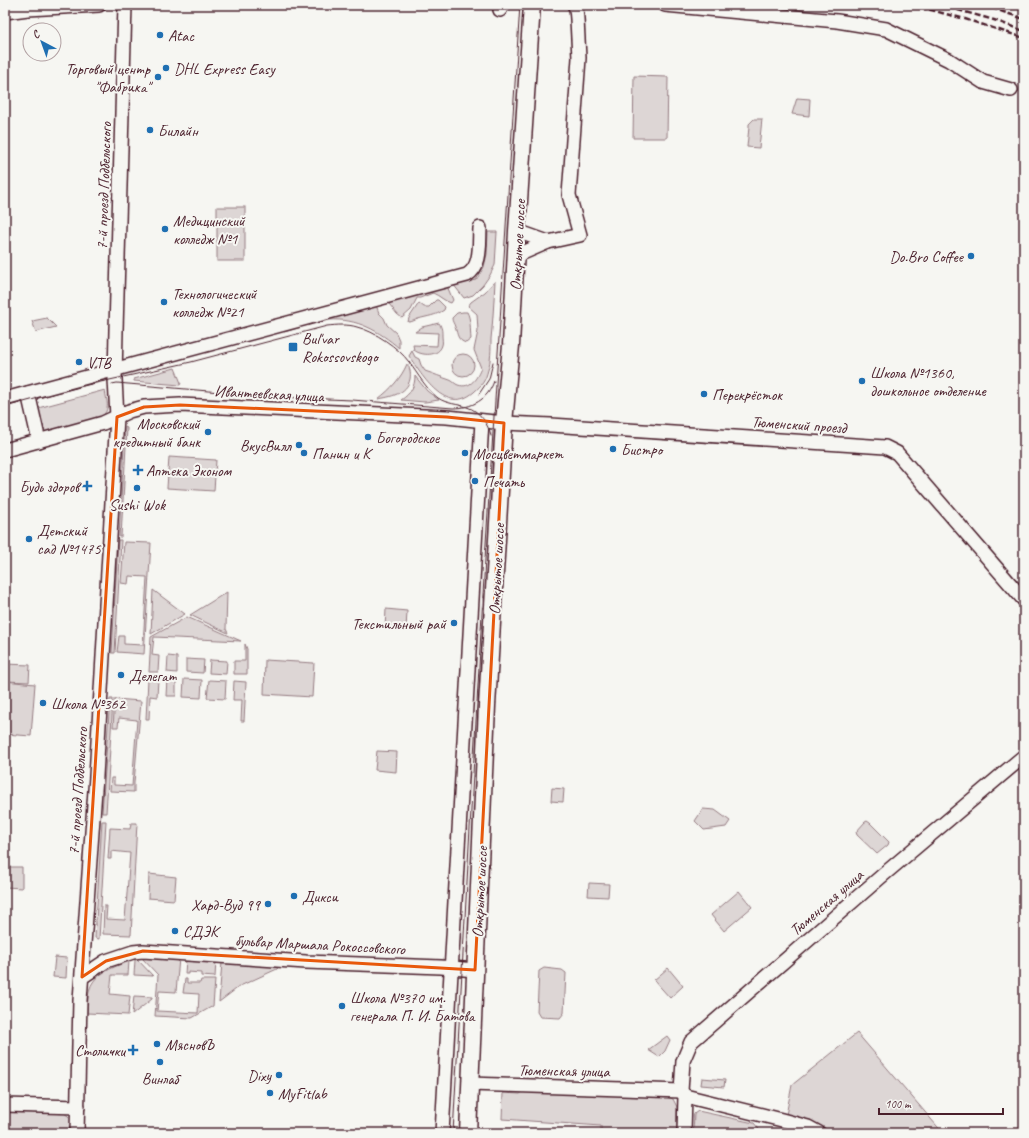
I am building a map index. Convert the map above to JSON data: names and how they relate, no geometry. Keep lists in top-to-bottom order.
{
  "streets": {
    "main road": ["Открытое шоссе"],
    "street": [
      "7-й проезд Подбельского",
      "Ивантеевская улица",
      "Тюменский проезд",
      "Тюменская улица",
      "бульвар Маршала Рокоссовского"
    ]
  },
  "crossings": [
    ["7-й проезд Подбельского", "Ивантеевская улица"],
    ["7-й проезд Подбельского", "бульвар Маршала Рокоссовского"],
    ["Открытое шоссе", "Ивантеевская улица"],
    ["Открытое шоссе", "Тюменский проезд"],
    ["Открытое шоссе", "Тюменская улица"],
    ["Открытое шоссе", "бульвар Маршала Рокоссовского"],
    ["Ивантеевская улица", "Тюменский проезд"]
  ],
  "places": {
    "other": [
      "Atac",
      "DHL Express Easy",
      "Торговый центр \"Фабрика\"",
      "Билайн",
      "Медицинский колледж №1",
      "Do.Bro Coffee",
      "Технологический колледж №21",
      "VTB",
      "Школа №1360, дошкольное отделение",
      "Перекрёсток",
      "Московский кредитный банк",
      "Богородское",
      "ВкусВилл",
      "Бистро",
      "Панин и К",
      "Мосцветмаркет",
      "Печать",
      "Sushi Wok",
      "Детский сад №1475",
      "Текстильный рай",
      "Делегат",
      "Школа №362",
      "Дикси",
      "Хард-Вуд 99",
      "СДЭК",
      "Школа №370 им. генерала П. И. Батова",
      "МясновЪ",
      "Винлаб",
      "Dixy",
      "MyFitlab"
    ],
    "transit": ["Bul'var Rokossovskogo"],
    "health": ["Аптека Эконом", "Будь здоров", "Столички"]
  },
  "scale_bar": "100 m",
  "north": "top left"
}
